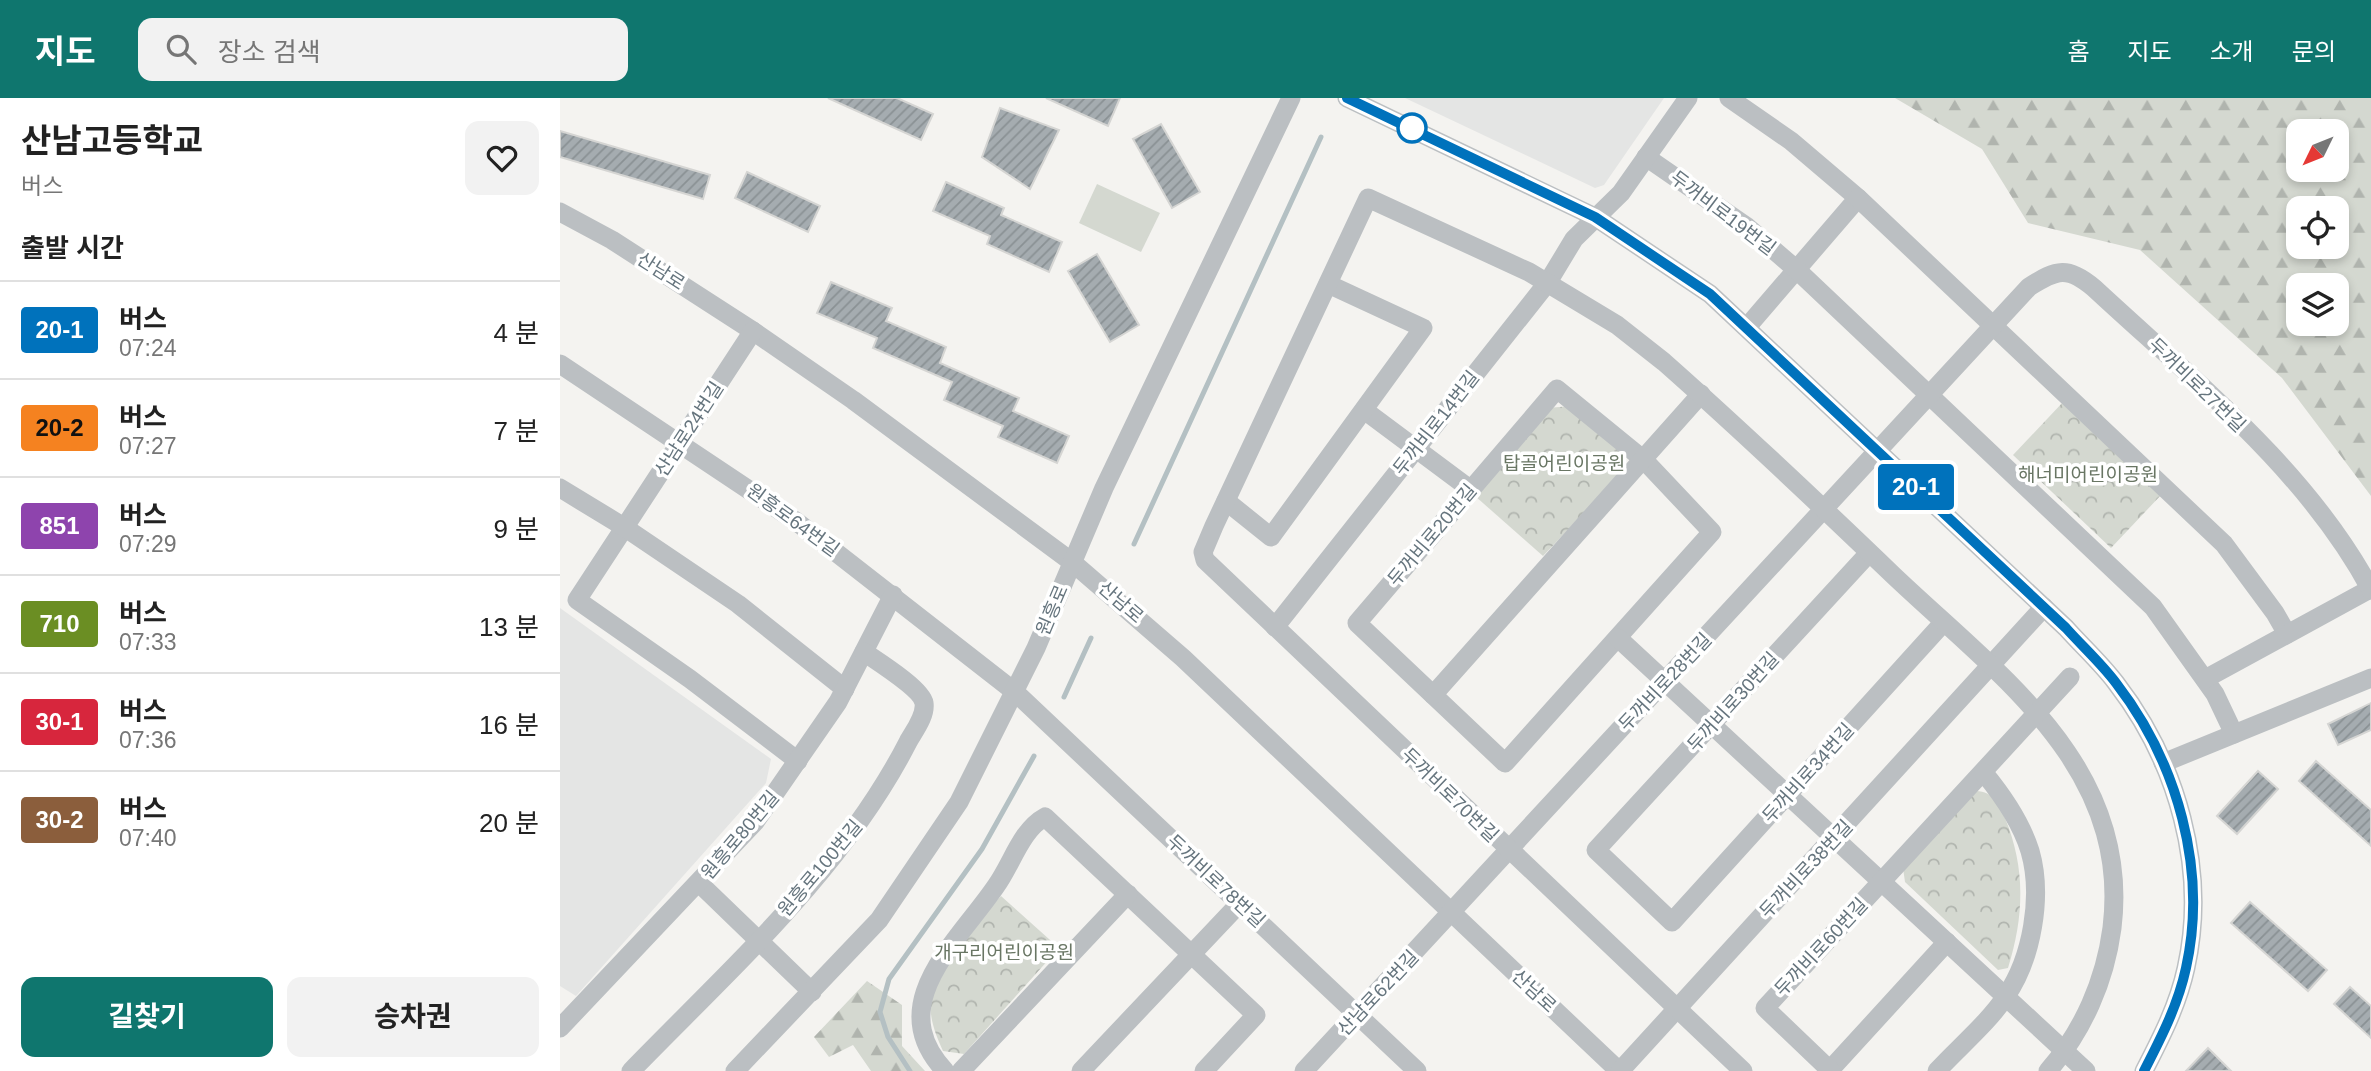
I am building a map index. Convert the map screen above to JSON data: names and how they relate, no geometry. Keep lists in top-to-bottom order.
{
  "streets": {
    "street": [
      "두꺼비로19번길",
      "산남로",
      "두꺼비로27번길",
      "두꺼비로14번길",
      "산남로24번길",
      "원흥로64번길",
      "두꺼비로20번길",
      "원흥로",
      "두꺼비로28번길",
      "두꺼비로30번길",
      "두꺼비로34번길",
      "두꺼비로70번길",
      "원흥로80번길",
      "원흥로100번길",
      "두꺼비로38번길",
      "두꺼비로78번길",
      "두꺼비로60번길",
      "산남로62번길"
    ]
  },
  "crossings": [
    ["두꺼비로19번길", "두꺼비로14번길"],
    ["산남로", "산남로24번길"],
    ["산남로", "원흥로"],
    ["산남로", "두꺼비로28번길"],
    ["산남로", "두꺼비로38번길"],
    ["산남로", "산남로62번길"],
    ["두꺼비로27번길", "두꺼비로28번길"],
    ["두꺼비로14번길", "두꺼비로70번길"],
    ["산남로24번길", "원흥로64번길"],
    ["산남로24번길", "원흥로80번길"],
    ["원흥로64번길", "원흥로"],
    ["원흥로64번길", "원흥로80번길"],
    ["원흥로64번길", "두꺼비로78번길"],
    ["두꺼비로20번길", "두꺼비로60번길"],
    ["원흥로", "원흥로80번길"],
    ["원흥로", "두꺼비로78번길"],
    ["두꺼비로28번길", "두꺼비로70번길"],
    ["두꺼비로28번길", "두꺼비로60번길"],
    ["두꺼비로28번길", "산남로62번길"],
    ["두꺼비로30번길", "두꺼비로34번길"],
    ["두꺼비로30번길", "두꺼비로60번길"],
    ["두꺼비로34번길", "두꺼비로60번길"],
    ["두꺼비로70번길", "두꺼비로38번길"],
    ["원흥로80번길", "원흥로100번길"],
    ["두꺼비로38번길", "두꺼비로60번길"],
    ["두꺼비로78번길", "산남로62번길"]
  ],
  "parks": ["탑골어린이공원", "해너미어린이공원", "개구리어린이공원"],
  "lines": ["bus line 20-1"],
  "north": "bottom left",
  "page": {
    "header": "지도",
    "search": "장소 검색",
    "nav": [
      "홈",
      "지도",
      "소개",
      "문의"
    ],
    "heading": [
      ["산남고등학교", "버스"],
      "출발 시간"
    ],
    "on_map": "20-1",
    "list": [
      {
        "mark": "20-1",
        "name": "버스",
        "note": "07:24",
        "value": "4 분"
      },
      {
        "mark": "20-2",
        "name": "버스",
        "note": "07:27",
        "value": "7 분"
      },
      {
        "mark": "851",
        "name": "버스",
        "note": "07:29",
        "value": "9 분"
      },
      {
        "mark": "710",
        "name": "버스",
        "note": "07:33",
        "value": "13 분"
      },
      {
        "mark": "30-1",
        "name": "버스",
        "note": "07:36",
        "value": "16 분"
      },
      {
        "mark": "30-2",
        "name": "버스",
        "note": "07:40",
        "value": "20 분"
      }
    ],
    "buttons": ["길찾기", "승차권"]
  }
}
